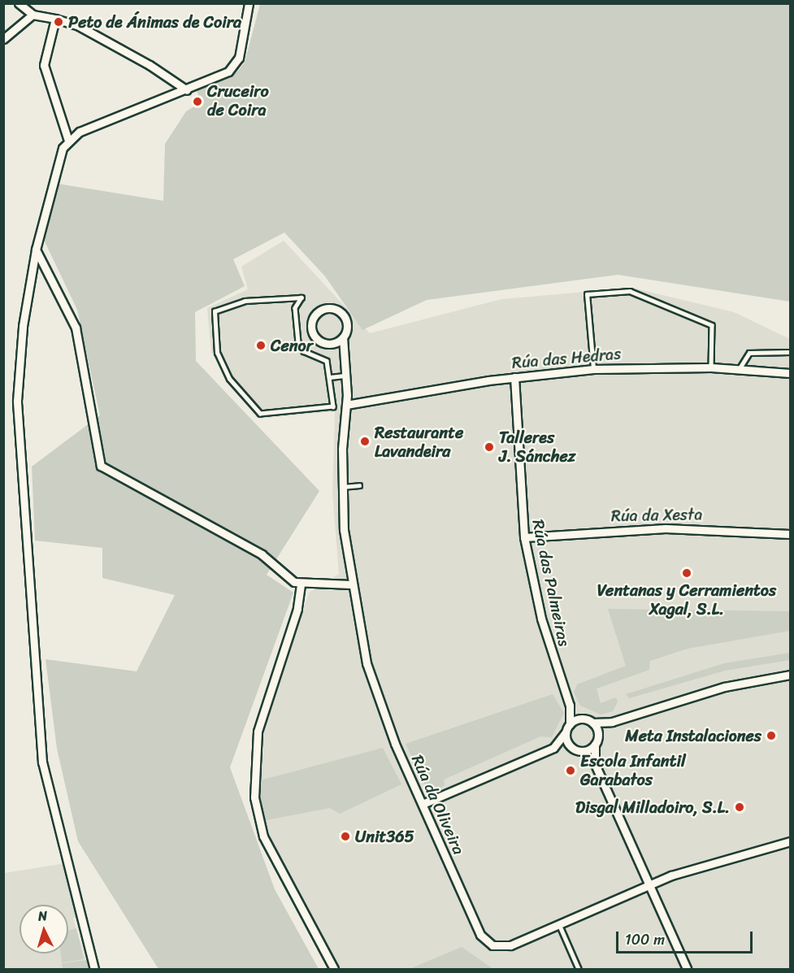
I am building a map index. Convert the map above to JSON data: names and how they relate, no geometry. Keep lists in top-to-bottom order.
{
  "streets": {
    "street": [
      "Rúa das Hedras",
      "Rúa da Xesta",
      "Rúa das Palmeiras",
      "Rúa da Oliveira"
    ]
  },
  "crossings": [
    ["Rúa das Hedras", "Rúa das Palmeiras"],
    ["Rúa das Hedras", "Rúa da Oliveira"],
    ["Rúa da Xesta", "Rúa das Palmeiras"]
  ],
  "places": [
    "Peto de Ánimas de Coira",
    "Cruceiro de Coira",
    "Cenor",
    "Restaurante Lavandeira",
    "Talleres J. Sánchez",
    "Ventanas y Cerramientos Xagal, S.L.",
    "Meta Instalaciones",
    "Escola Infantil Garabatos",
    "Disgal Milladoiro, S.L.",
    "Unit365"
  ],
  "scale_bar": "100 m",
  "north": "top"
}
